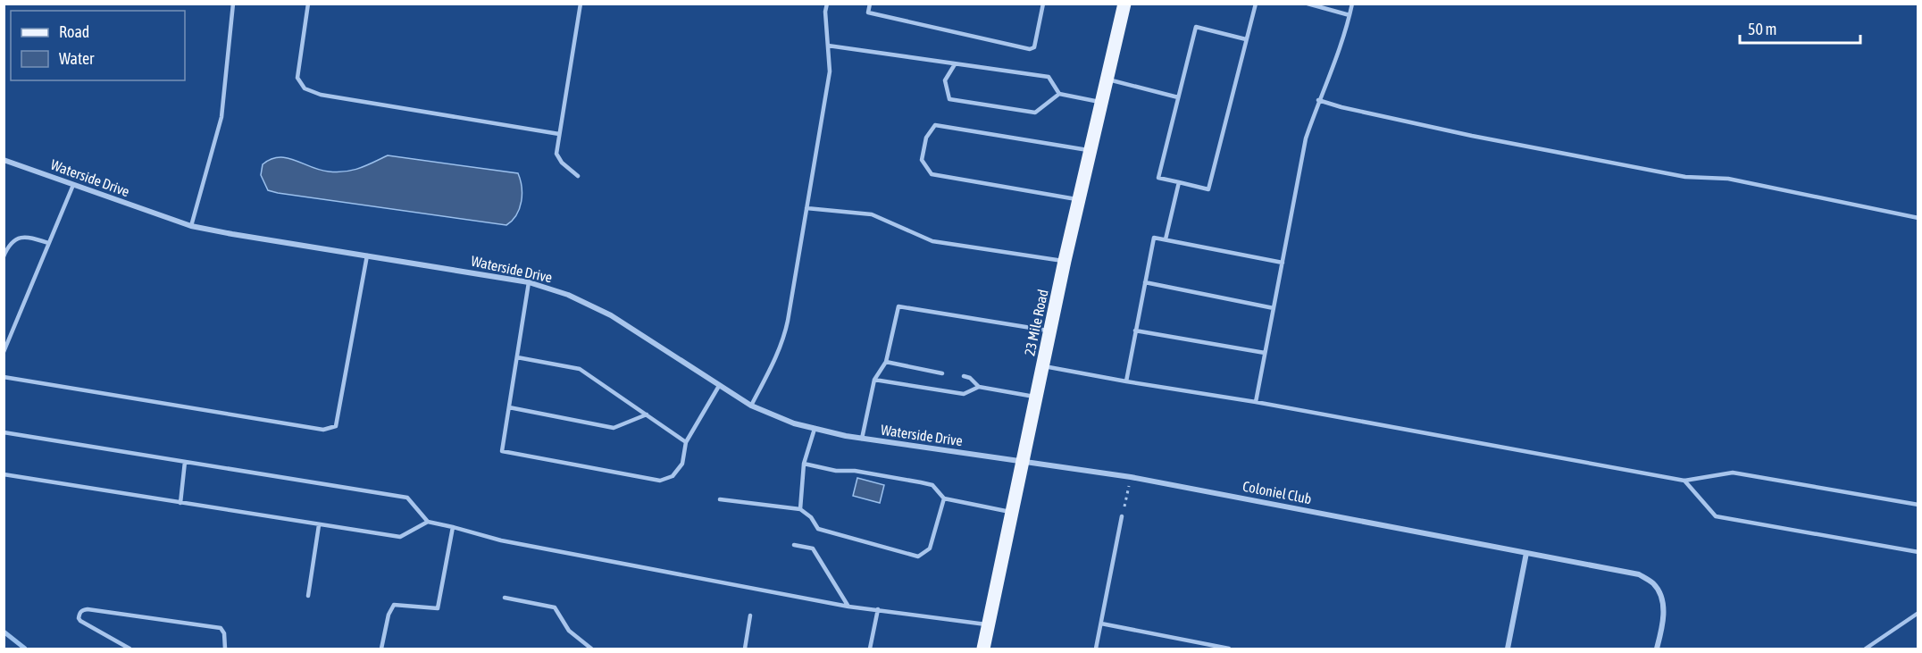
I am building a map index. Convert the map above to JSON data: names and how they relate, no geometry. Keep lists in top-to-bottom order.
{
  "streets": {
    "main road": ["23 Mile Road"],
    "street": ["Waterside Drive", "Coloniel Club"]
  },
  "crossings": [
    ["Waterside Drive", "23 Mile Road"],
    ["Waterside Drive", "Coloniel Club"],
    ["23 Mile Road", "Coloniel Club"]
  ],
  "legend": ["Road", "Water"],
  "scale_bar": "50 m"
}
